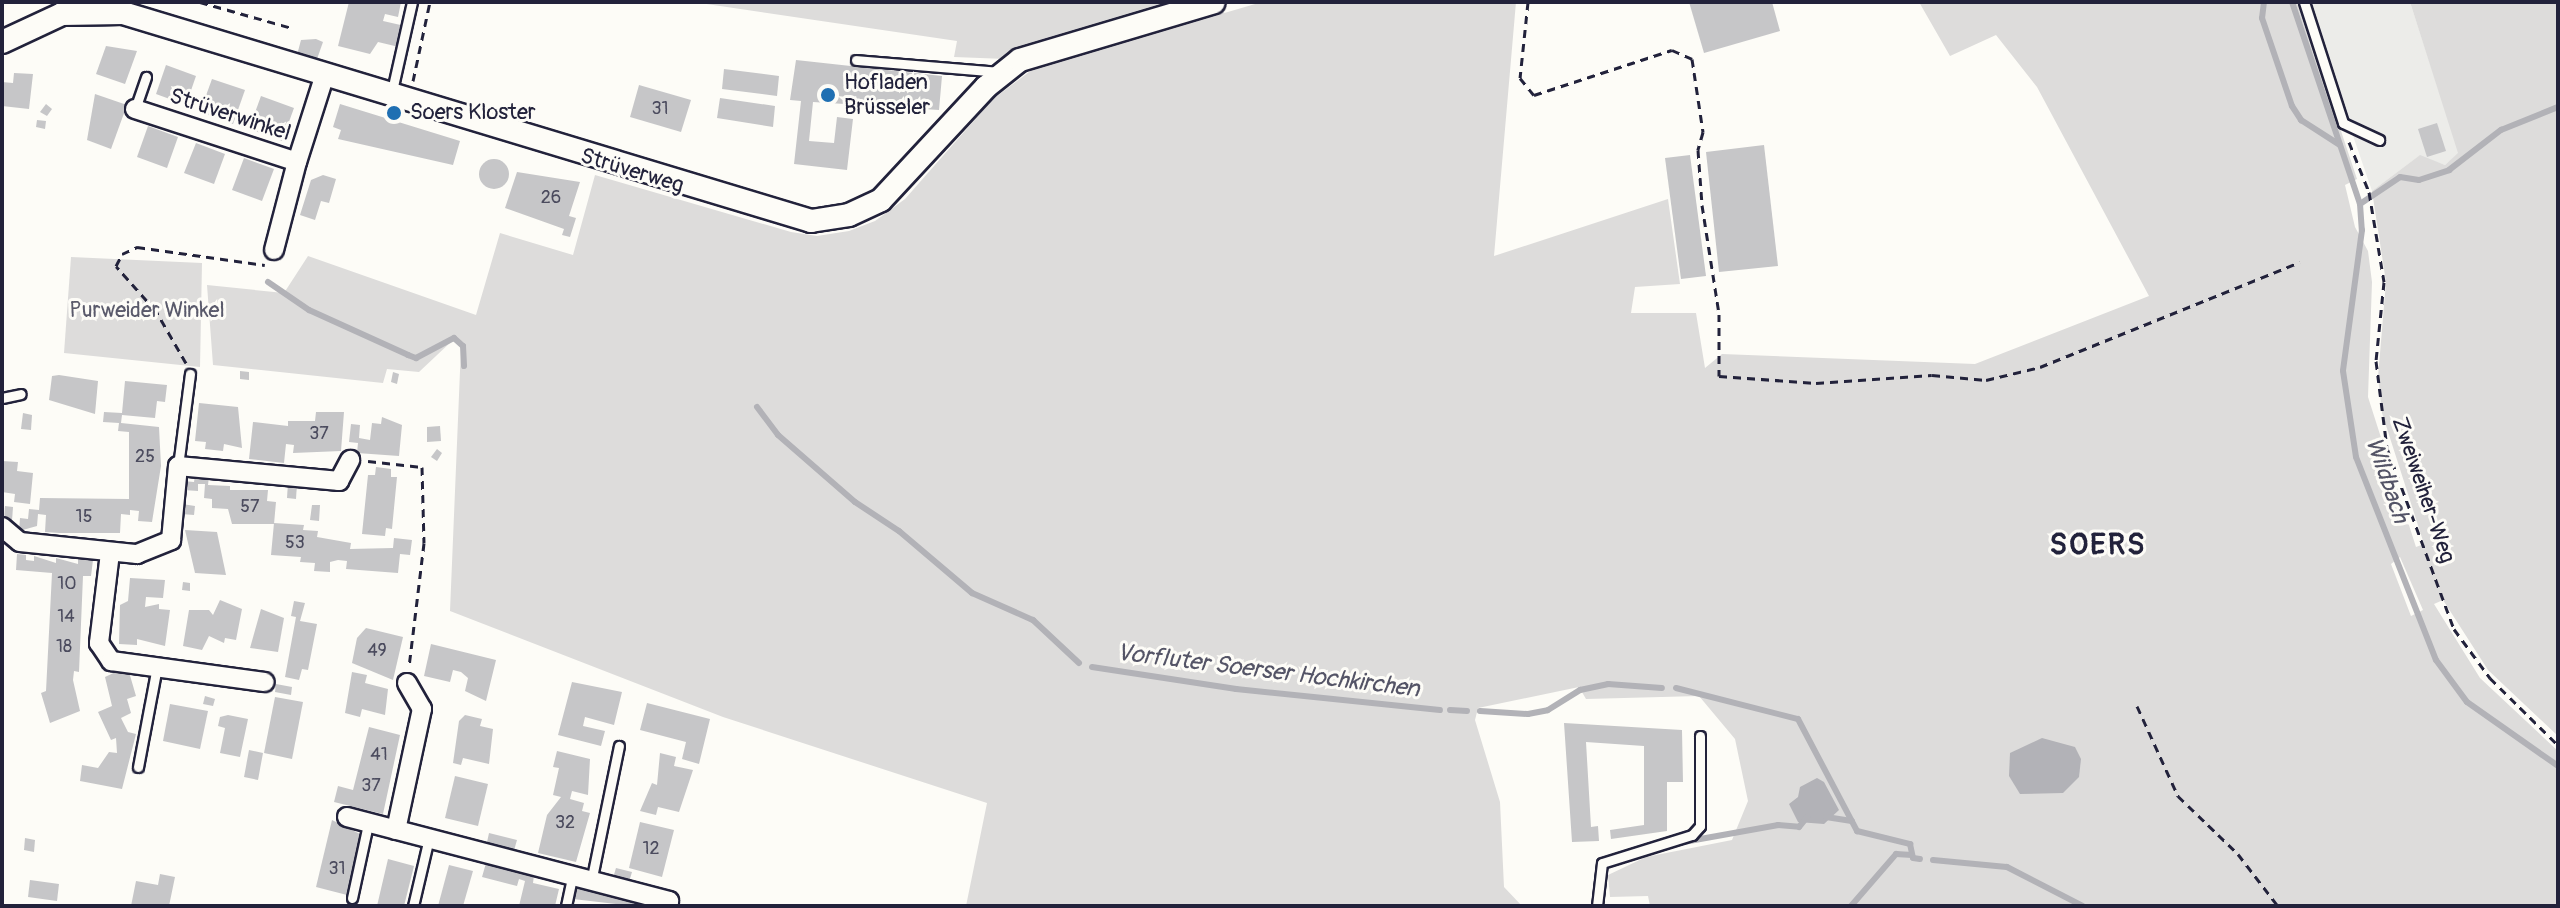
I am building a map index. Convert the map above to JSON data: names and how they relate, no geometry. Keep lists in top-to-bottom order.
{
  "streets": {
    "street": ["Strüverwinkel", "Strüverweg"],
    "path": ["Zweiweiher-Weg"]
  },
  "crossings": [
    ["Strüverwinkel", "Strüverweg"]
  ],
  "districts": ["SOERS"],
  "water": ["Wildbach", "Vorfluter Soerser Hochkirchen"],
  "parks": ["Purweider Winkel"],
  "places": ["Hofladen Brüsseler", "Soers Kloster"],
  "house_numbers": [
    "31",
    "26",
    "37",
    "25",
    "57",
    "15",
    "53",
    "10",
    "14",
    "18",
    "49",
    "41",
    "37",
    "32",
    "12",
    "31"
  ]
}
